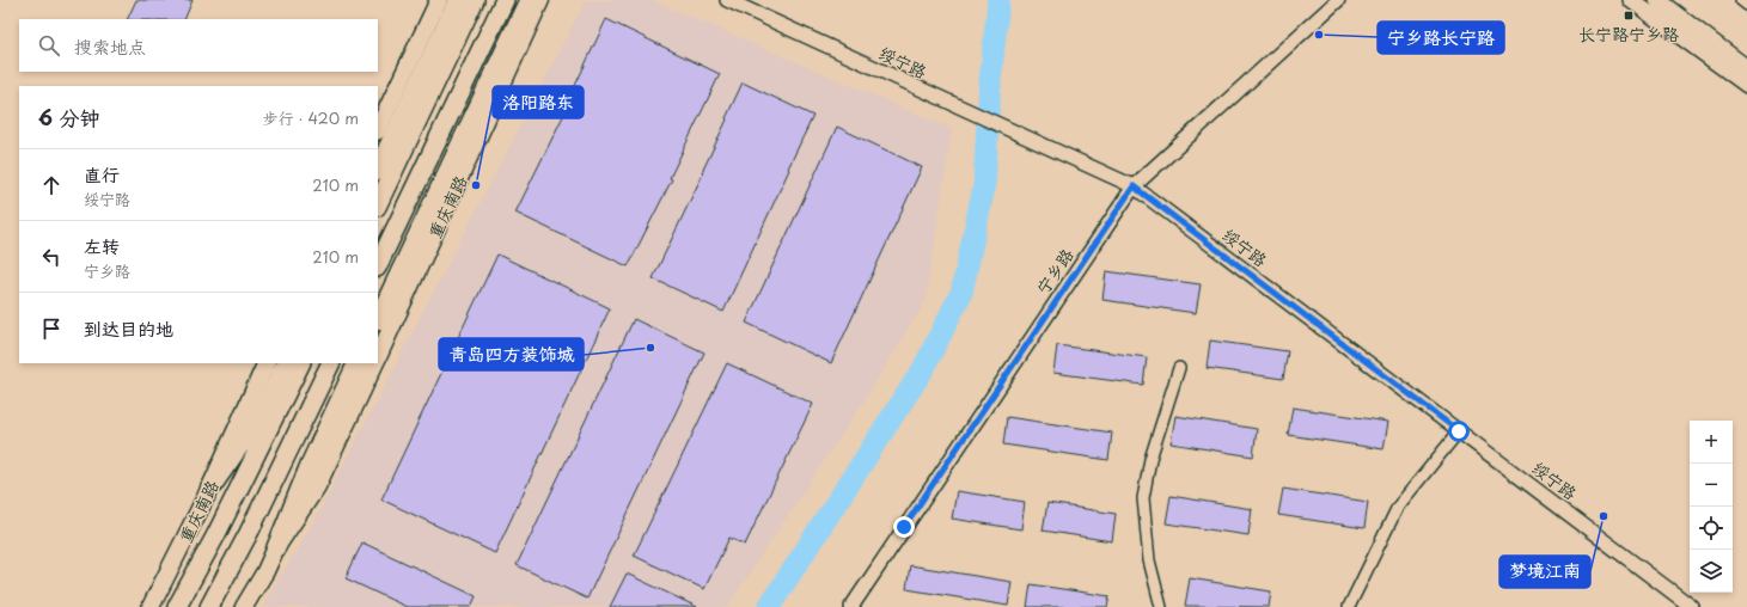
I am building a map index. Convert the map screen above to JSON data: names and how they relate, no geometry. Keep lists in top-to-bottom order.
{
  "streets": {
    "main road": ["重庆南路"],
    "street": ["绥宁路", "宁乡路"]
  },
  "crossings": [
    ["绥宁路", "宁乡路"]
  ],
  "places": {
    "transit": ["长宁路宁乡路"],
    "other": [
      "宁乡路长宁路",
      "洛阳路东",
      "青岛四方装饰城",
      "梦境江南"
    ]
  },
  "page": {
    "search": "搜索地点",
    "heading": ["6 分钟", "步行 · 420 m"],
    "list": [
      ["直行", "绥宁路", "210 m"],
      ["左转", "宁乡路", "210 m"],
      "到达目的地"
    ],
    "map_buttons": ["+", "−"]
  }
}
